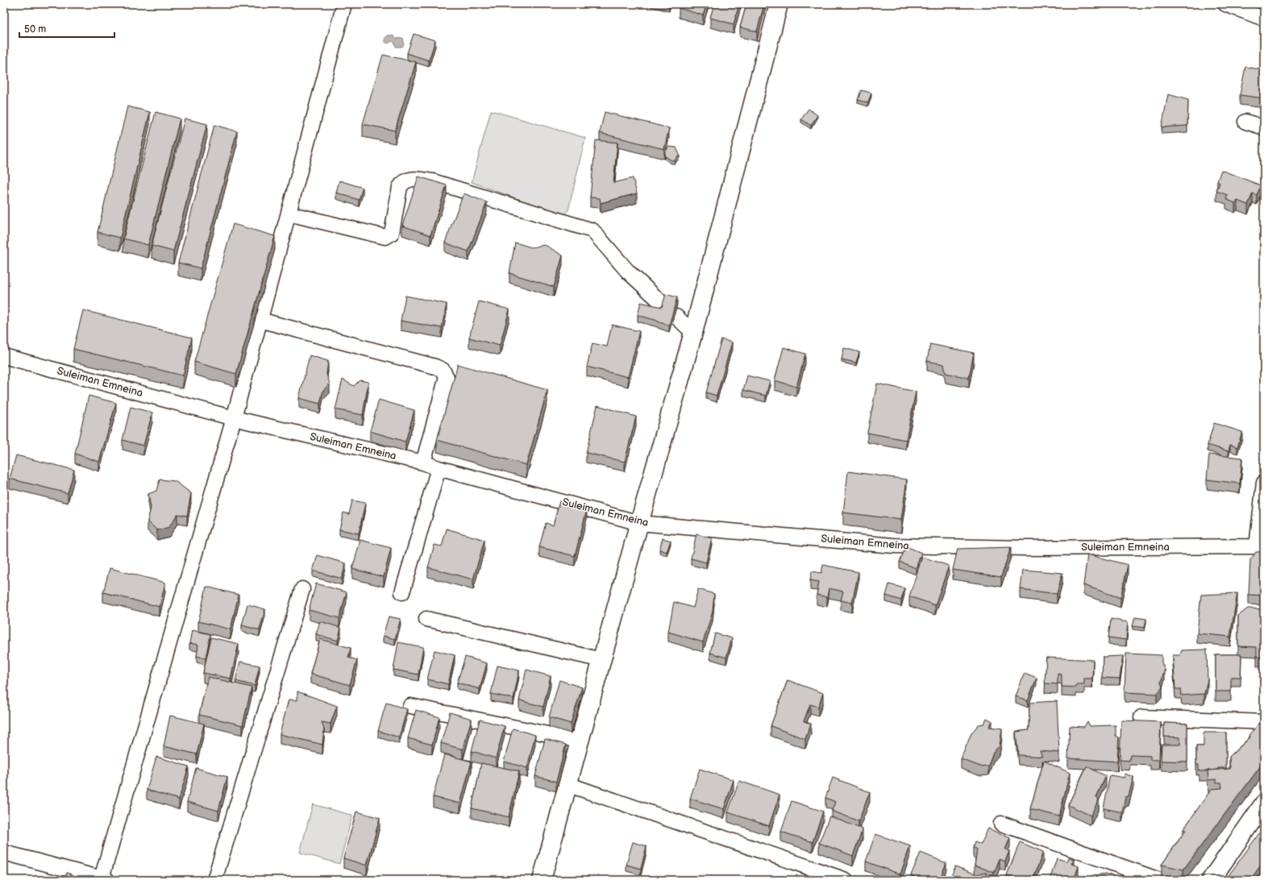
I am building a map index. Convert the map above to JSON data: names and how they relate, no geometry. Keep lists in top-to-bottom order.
{
  "streets": {
    "street": ["Suleiman Emneina"]
  },
  "scale_bar": "50 m"
}
